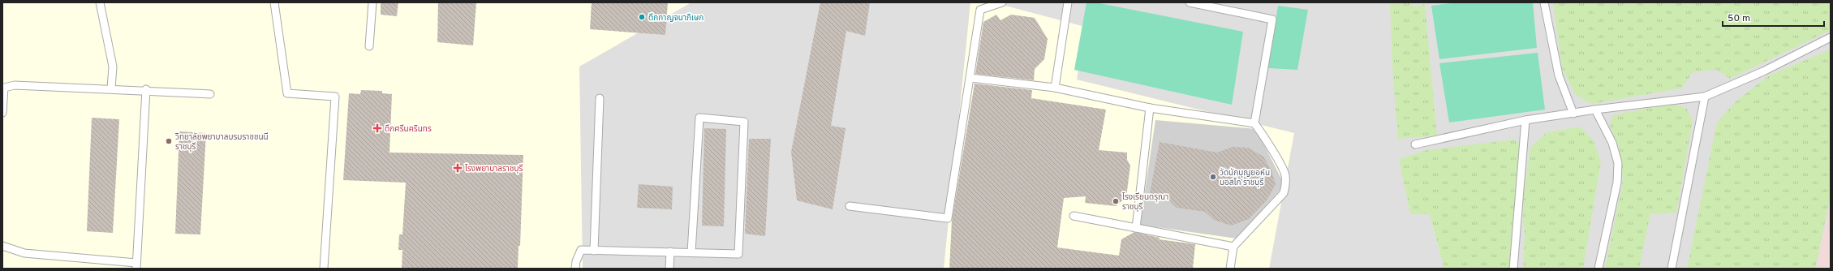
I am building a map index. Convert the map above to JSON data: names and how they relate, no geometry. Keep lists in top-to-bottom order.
{
  "places": {
    "other": [
      "ตึกกาญจนาภิเษก",
      "วิทยาลัยพยาบาลบรมราชชนนี ราชบุรี",
      "วัดนักบุญยอห์น บอสโก ราชบุรี",
      "โรงเรียนดรุณา ราชบุรี"
    ],
    "health": ["ตึกศรีนครินทร", "โรงพยาบาลราชบุรี"]
  },
  "scale_bar": "50 m"
}
